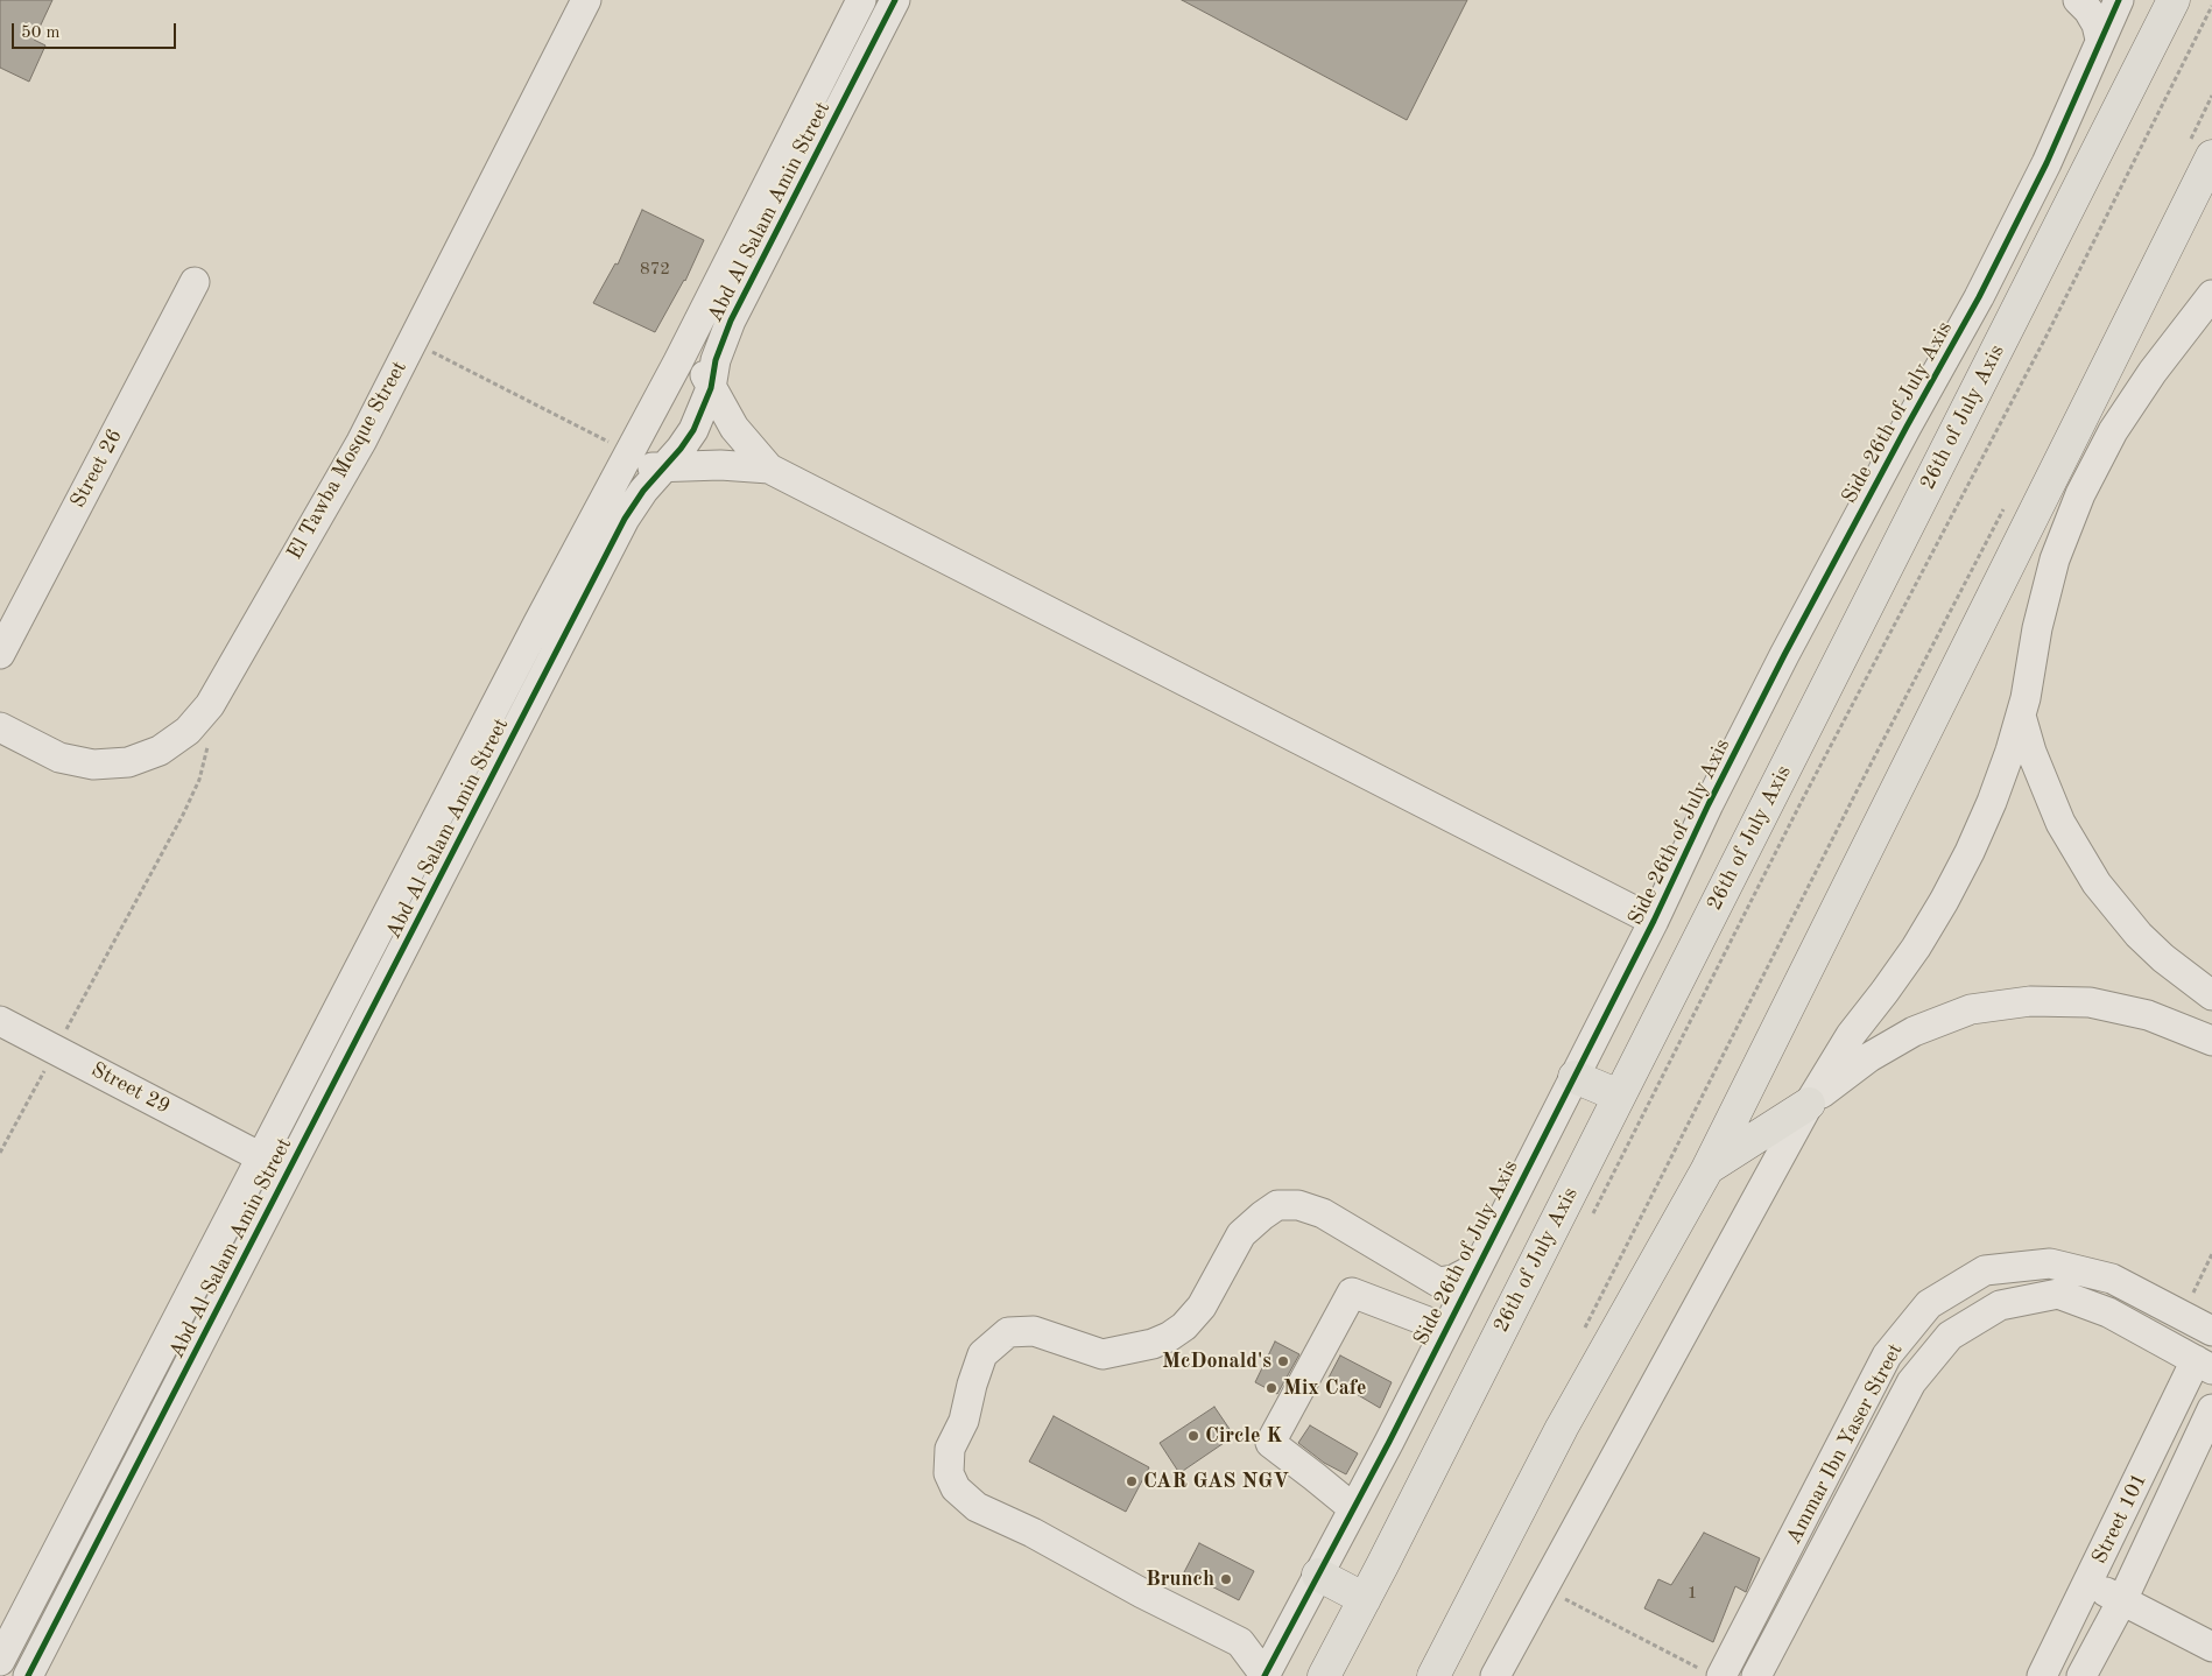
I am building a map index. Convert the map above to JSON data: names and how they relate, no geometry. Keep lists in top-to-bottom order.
{
  "streets": {
    "highway": ["26th of July Axis"],
    "street": [
      "Abd Al Salam Amin Street",
      "Side 26th of July Axis",
      "El Tawba Mosque Street",
      "Street 26",
      "Street 29",
      "Ammar Ibn Yaser Street",
      "Street 101"
    ]
  },
  "crossings": [
    ["Abd Al Salam Amin Street", "Street 29"],
    ["Ammar Ibn Yaser Street", "Street 101"]
  ],
  "places": [
    "McDonald's",
    "Mix Cafe",
    "Circle K",
    "CAR GAS NGV",
    "Brunch"
  ],
  "house_numbers": ["872", "1"],
  "scale_bar": "50 m"
}
